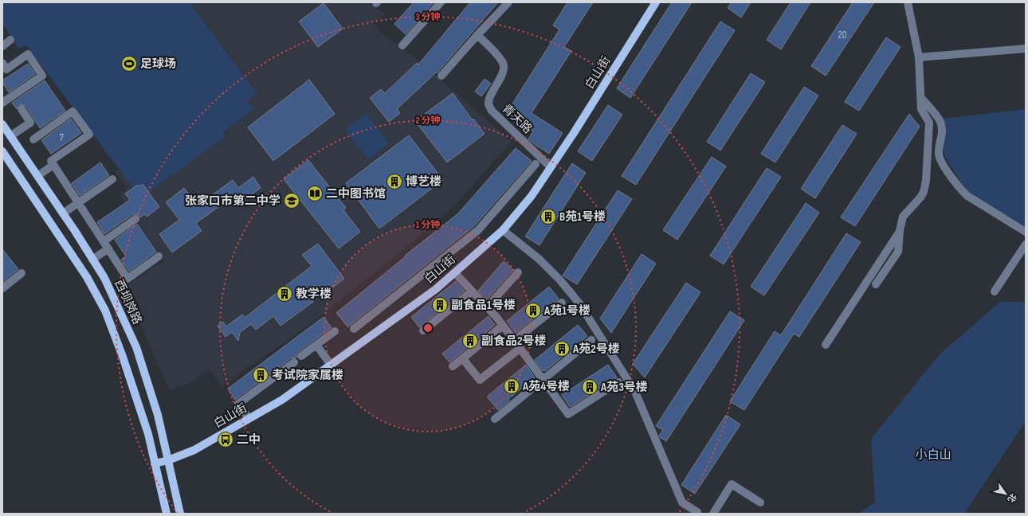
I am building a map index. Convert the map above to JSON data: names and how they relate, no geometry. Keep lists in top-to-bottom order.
{
  "streets": {
    "main road": ["白山街", "西坝岗路"],
    "street": ["青天路"]
  },
  "crossings": [
    ["白山街", "青天路"],
    ["白山街", "西坝岗路"]
  ],
  "parks": ["小白山"],
  "places": {
    "sports": ["足球场"],
    "building": [
      "博艺楼",
      "B苑1号楼",
      "教学楼",
      "副食品1号楼",
      "A苑1号楼",
      "副食品2号楼",
      "A苑2号楼",
      "考试院家属楼",
      "A苑4号楼",
      "A苑3号楼"
    ],
    "library": ["二中图书馆"],
    "school or university": ["张家口市第二中学"],
    "bus stop": ["二中"]
  },
  "house_numbers": ["20", "7"],
  "north": "bottom right",
  "rings": ["3 分钟", "2 分钟", "1 分钟"]
}
